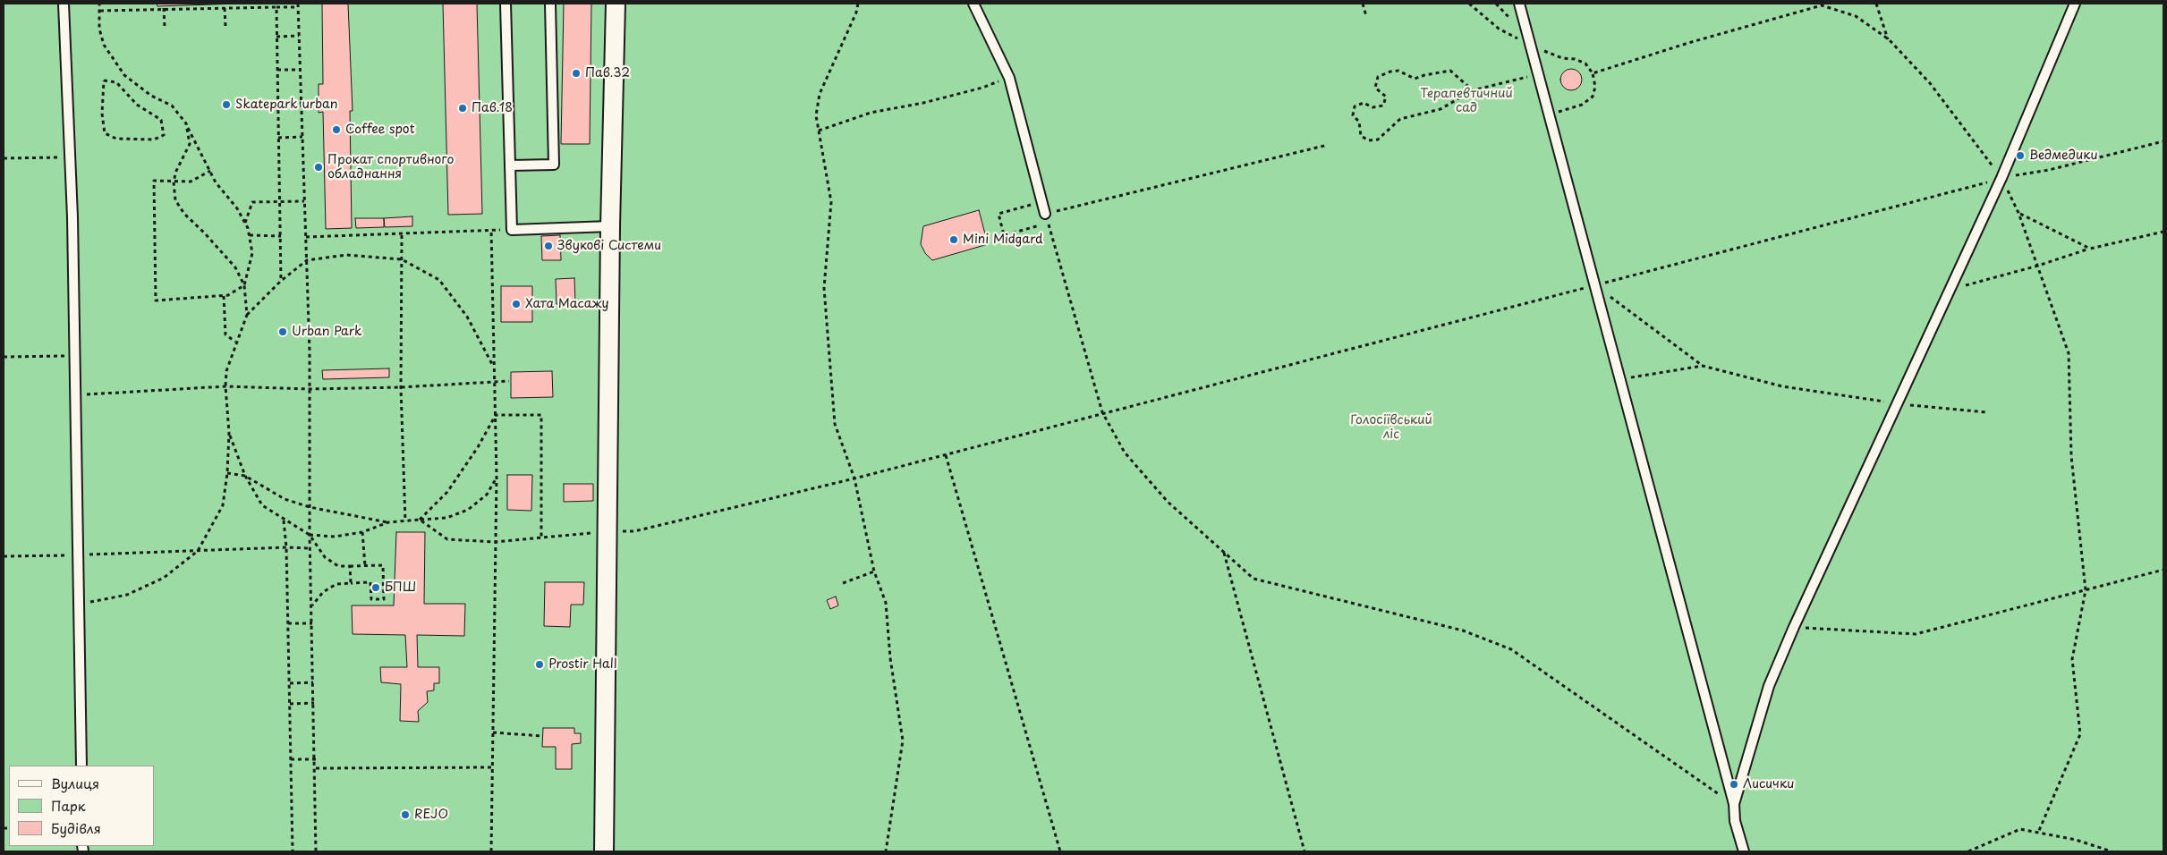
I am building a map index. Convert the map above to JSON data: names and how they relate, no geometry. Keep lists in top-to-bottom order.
{
  "parks": ["Терапевтичний сад", "Голосіївський ліс"],
  "places": [
    "Пав.32",
    "Skatepark urban",
    "Пав.18",
    "Coffee spot",
    "Ведмедики",
    "Прокат спортивного обладнання",
    "Mini Midgard",
    "Звукові Системи",
    "Хата Масажу",
    "Urban Park",
    "БПШ",
    "Prostir Hall",
    "Лисички",
    "REJO"
  ],
  "legend": ["Вулиця", "Парк", "Будівля"]
}
